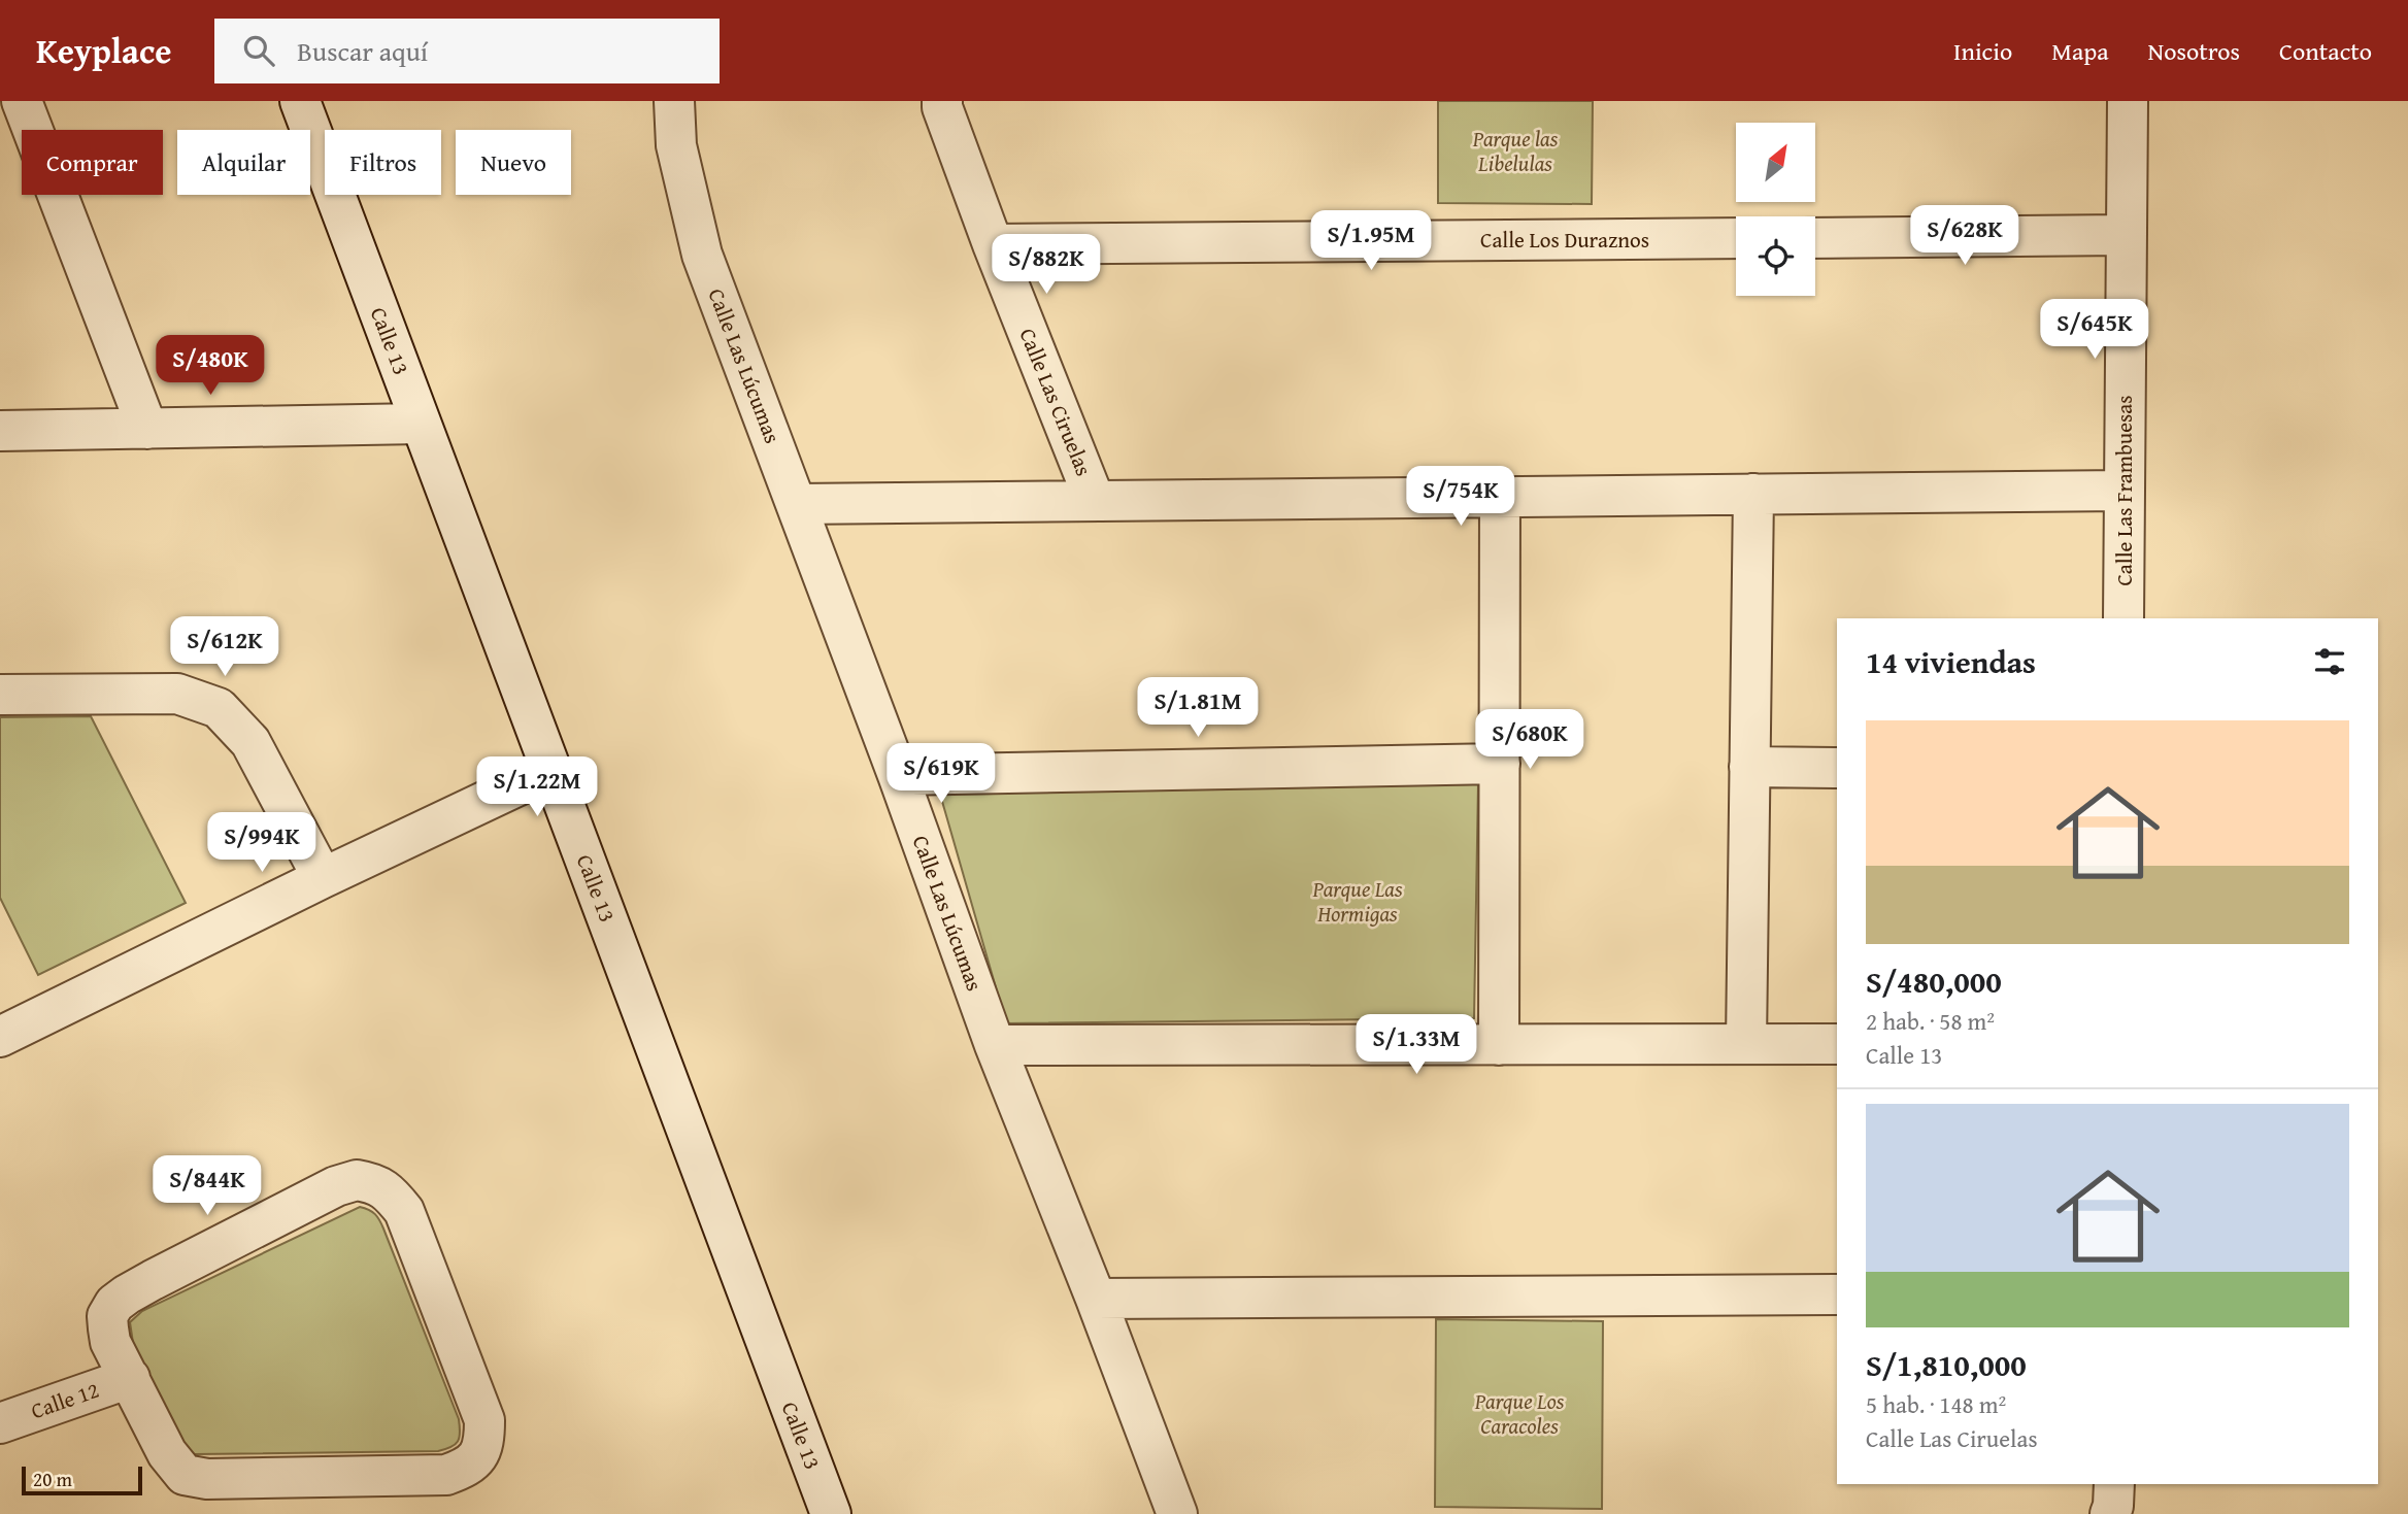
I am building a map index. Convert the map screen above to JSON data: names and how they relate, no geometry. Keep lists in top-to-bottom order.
{
  "streets": {
    "street": [
      "Calle Los Duraznos",
      "Calle 13",
      "Calle Las Lúcumas",
      "Calle Las Ciruelas",
      "Calle Las Frambuesas",
      "Calle 12"
    ]
  },
  "crossings": [
    ["Calle Los Duraznos", "Calle Las Ciruelas"]
  ],
  "parks": ["Parque las Libelulas", "Parque Las Hormigas", "Parque Los Caracoles"],
  "scale_bar": "20 m",
  "north": "top right",
  "page": {
    "header": "Keyplace",
    "search": "Buscar aquí",
    "nav": [
      "Inicio",
      "Mapa",
      "Nosotros",
      "Contacto"
    ],
    "chip": [
      "Comprar",
      "Alquilar",
      "Filtros",
      "Nuevo"
    ],
    "price": [
      "S/628K",
      "S/1.95M",
      "S/882K",
      "S/645K",
      "S/480K",
      "S/754K",
      "S/612K",
      "S/1.81M",
      "S/680K",
      "S/619K",
      "S/1.22M",
      "S/994K",
      "S/1.33M",
      "S/844K"
    ],
    "heading": "14 viviendas",
    "list": [
      {
        "name": "S/480,000",
        "note": "2 hab. · 58 m² · Calle 13"
      },
      {
        "name": "S/1,810,000",
        "note": "5 hab. · 148 m² · Calle Las Ciruelas"
      }
    ],
    "scale": "20 m"
  }
}
